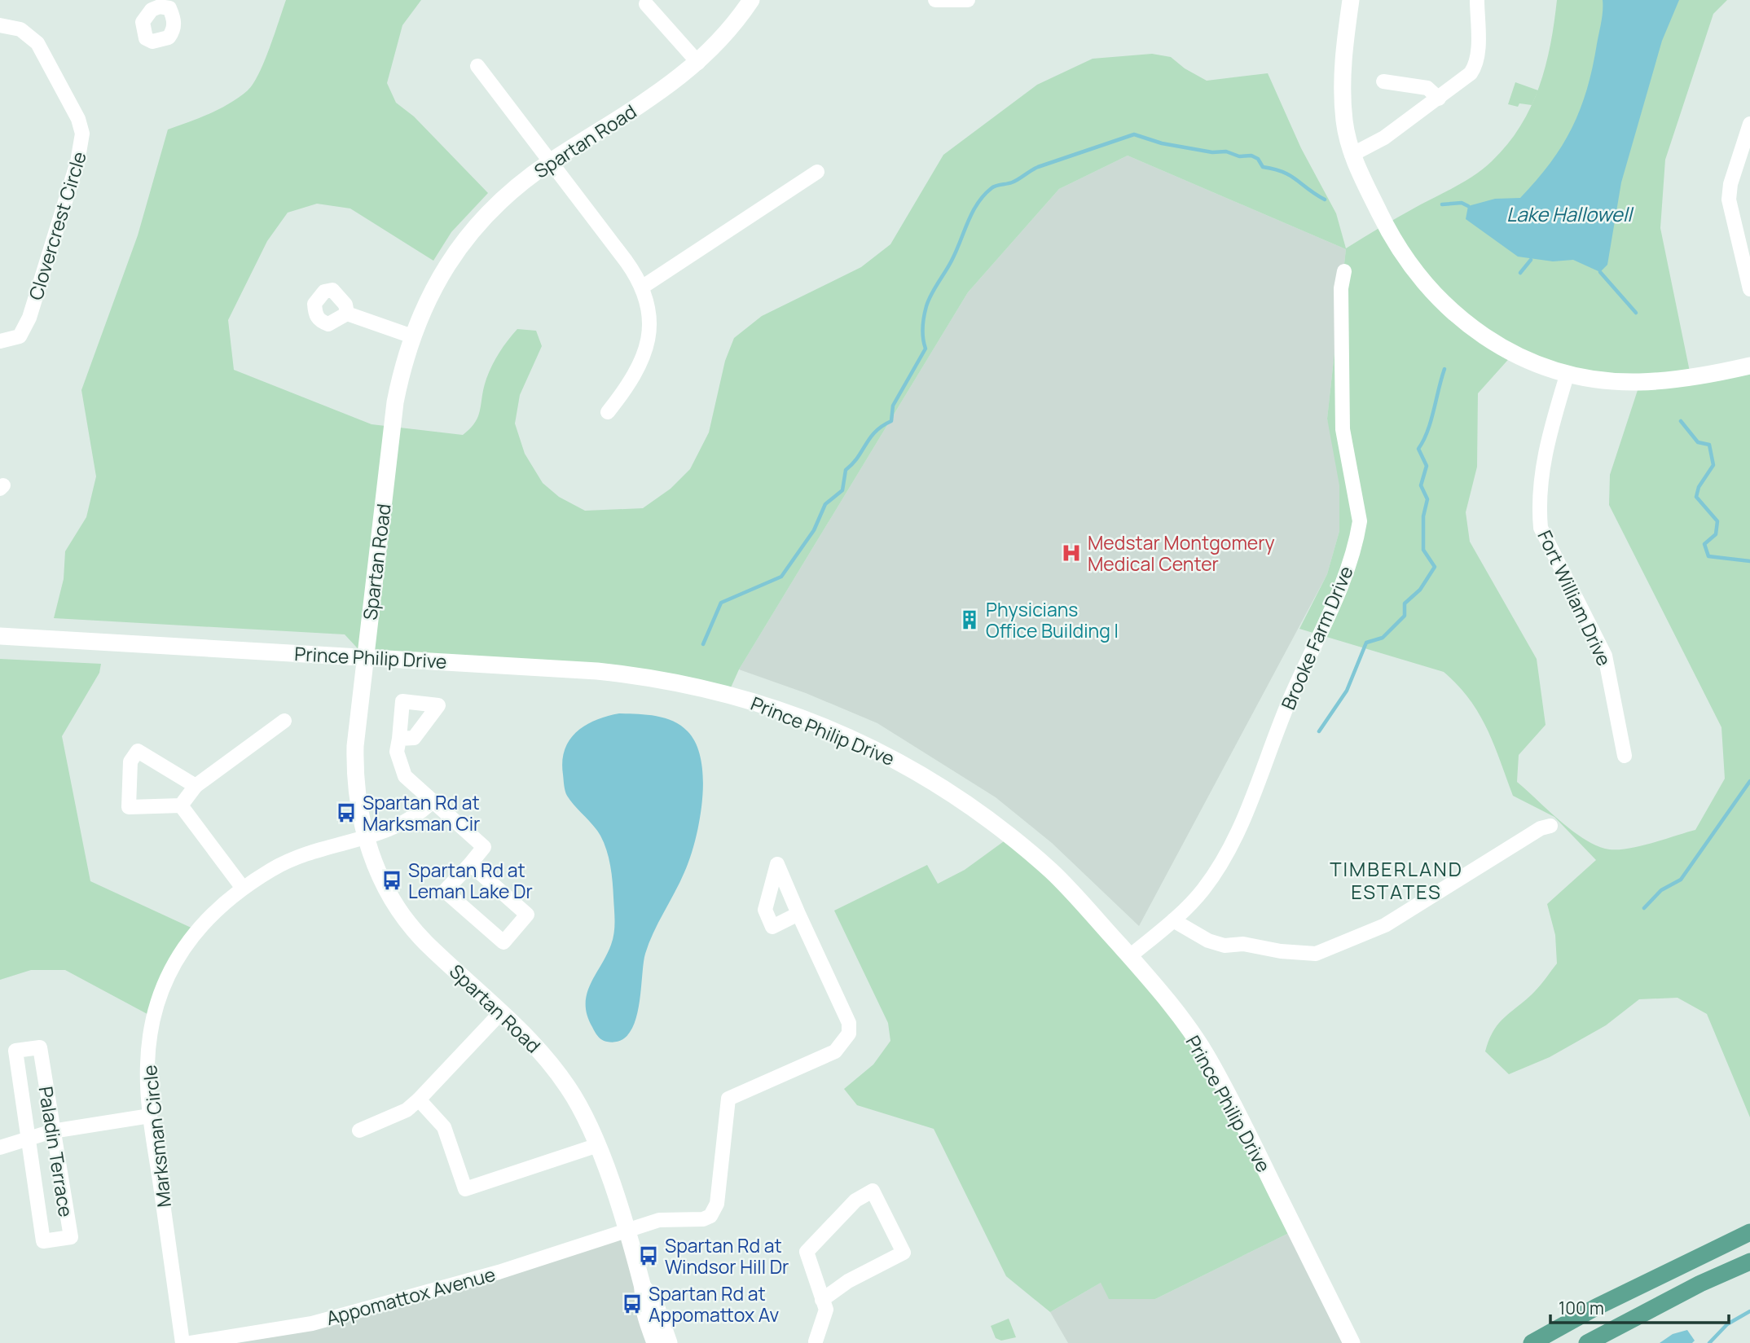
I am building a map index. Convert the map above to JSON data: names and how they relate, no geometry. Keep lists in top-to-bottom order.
{
  "streets": {
    "street": [
      "Spartan Road",
      "Clovercrest Circle",
      "Fort William Drive",
      "Brooke Farm Drive",
      "Prince Philip Drive",
      "Marksman Circle",
      "Paladin Terrace",
      "Appomattox Avenue"
    ]
  },
  "crossings": [
    ["Spartan Road", "Prince Philip Drive"],
    ["Spartan Road", "Marksman Circle"],
    ["Spartan Road", "Appomattox Avenue"],
    ["Brooke Farm Drive", "Prince Philip Drive"]
  ],
  "districts": ["TIMBERLAND ESTATES"],
  "water": ["Lake Hallowell"],
  "places": {
    "hospital": ["Medstar Montgomery Medical Center"],
    "building": ["Physicians Office Building I"],
    "bus stop": [
      "Spartan Rd at Marksman Cir",
      "Spartan Rd at Leman Lake Dr",
      "Spartan Rd at Windsor Hill Dr",
      "Spartan Rd at Appomattox Av"
    ]
  },
  "scale_bar": "100 m"
}
